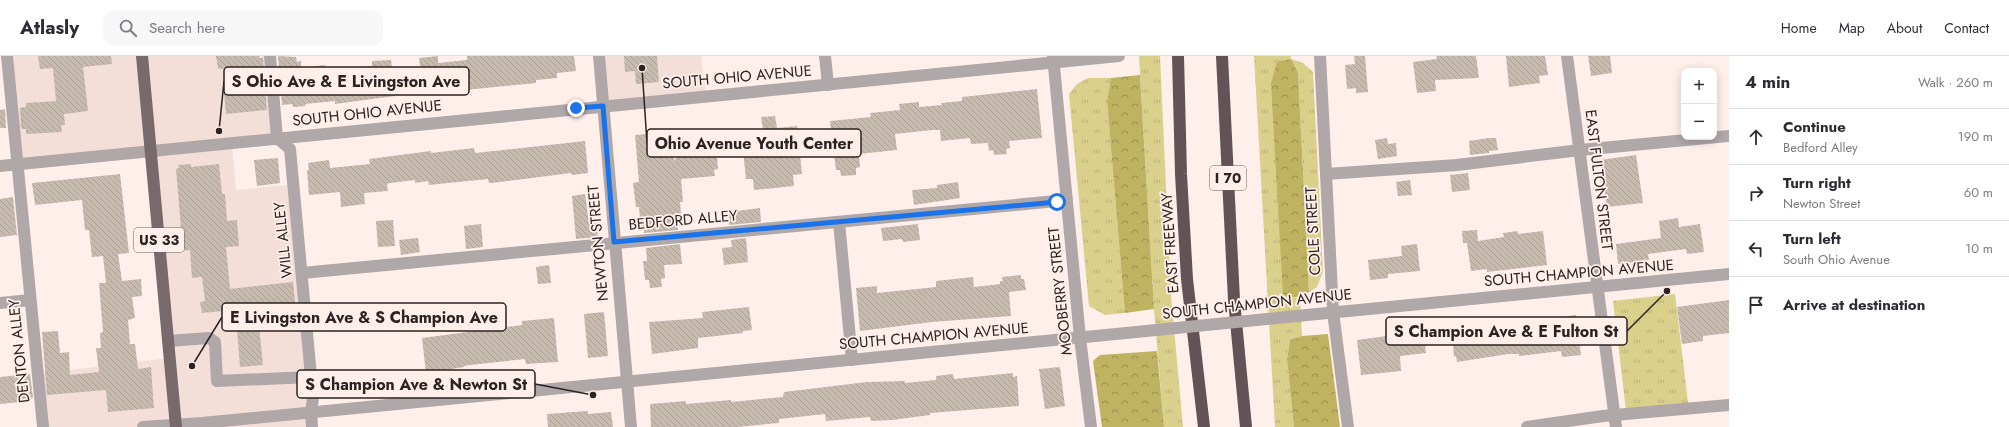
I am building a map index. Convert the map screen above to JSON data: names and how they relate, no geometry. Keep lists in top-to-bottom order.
{
  "streets": {
    "highway": ["I 70", "EAST FREEWAY"],
    "main road": ["US 33"],
    "street": [
      "SOUTH OHIO AVENUE",
      "EAST FULTON STREET",
      "BEDFORD ALLEY",
      "COLE STREET",
      "WILL ALLEY",
      "NEWTON STREET",
      "SOUTH CHAMPION AVENUE",
      "MOOBERRY STREET",
      "DENTON ALLEY"
    ]
  },
  "crossings": [
    ["SOUTH OHIO AVENUE", "US 33"],
    ["SOUTH OHIO AVENUE", "WILL ALLEY"],
    ["SOUTH OHIO AVENUE", "NEWTON STREET"],
    ["SOUTH OHIO AVENUE", "MOOBERRY STREET"],
    ["SOUTH OHIO AVENUE", "DENTON ALLEY"],
    ["EAST FULTON STREET", "SOUTH CHAMPION AVENUE"],
    ["BEDFORD ALLEY", "WILL ALLEY"],
    ["BEDFORD ALLEY", "NEWTON STREET"],
    ["BEDFORD ALLEY", "MOOBERRY STREET"],
    ["COLE STREET", "SOUTH CHAMPION AVENUE"],
    ["US 33", "SOUTH CHAMPION AVENUE"],
    ["WILL ALLEY", "SOUTH CHAMPION AVENUE"],
    ["NEWTON STREET", "SOUTH CHAMPION AVENUE"],
    ["SOUTH CHAMPION AVENUE", "MOOBERRY STREET"]
  ],
  "places": [
    "Ohio Avenue Youth Center",
    "S Ohio Ave & E Livingston Ave",
    "S Champion Ave & E Fulton St",
    "E Livingston Ave & S Champion Ave",
    "S Champion Ave & Newton St"
  ],
  "page": {
    "header": "Atlasly",
    "search": "Search here",
    "nav": [
      "Home",
      "Map",
      "About",
      "Contact"
    ],
    "heading": ["4 min", "Walk · 260 m"],
    "map_buttons": ["+", "−"],
    "list": [
      ["Continue", "Bedford Alley", "190 m"],
      ["Turn right", "Newton Street", "60 m"],
      ["Turn left", "South Ohio Avenue", "10 m"],
      "Arrive at destination"
    ]
  }
}
